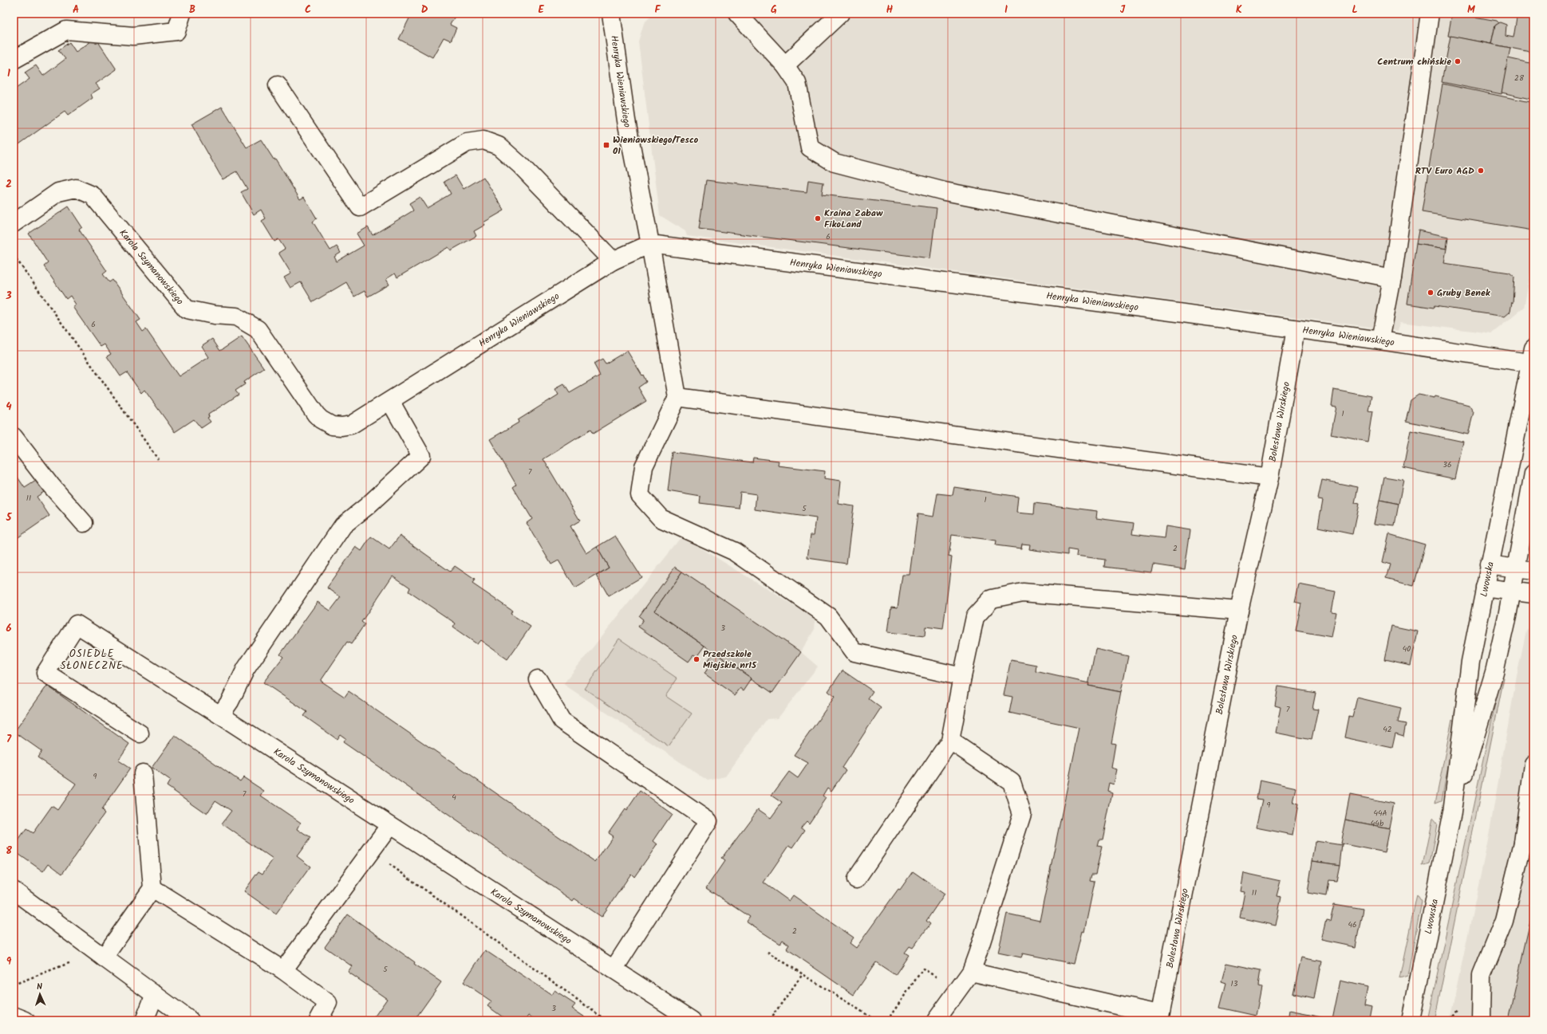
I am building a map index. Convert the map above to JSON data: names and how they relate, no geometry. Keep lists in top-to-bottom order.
{
  "streets": {
    "street": [
      "Henryka Wieniawskiego",
      "Karola Szymanowskiego",
      "Bolesława Wirskiego",
      "Lwowska"
    ]
  },
  "crossings": [
    ["Henryka Wieniawskiego", "Karola Szymanowskiego"],
    ["Henryka Wieniawskiego", "Bolesława Wirskiego"],
    ["Henryka Wieniawskiego", "Lwowska"]
  ],
  "districts": ["OSIEDLE SŁONECZNE"],
  "places": {
    "other": [
      "Centrum chińskie",
      "RTV Euro AGD",
      "Kraina Zabaw FikoLand",
      "Gruby Benek",
      "Przedszkole Miejskie nr15"
    ],
    "transit": ["Wieniawskiego/Tesco 01"]
  },
  "house_numbers": [
    "28",
    "6",
    "6",
    "1",
    "36",
    "7",
    "11",
    "1",
    "5",
    "2",
    "3",
    "40",
    "7",
    "42",
    "9",
    "7",
    "4",
    "9",
    "44A",
    "44b",
    "11",
    "46",
    "2",
    "5",
    "13",
    "3"
  ],
  "north": "top",
  "grid": {
    "columns": [
      "A",
      "B",
      "C",
      "D",
      "E",
      "F",
      "G",
      "H",
      "I",
      "J",
      "K",
      "L",
      "M"
    ],
    "rows": [
      "1",
      "2",
      "3",
      "4",
      "5",
      "6",
      "7",
      "8",
      "9"
    ]
  }
}
